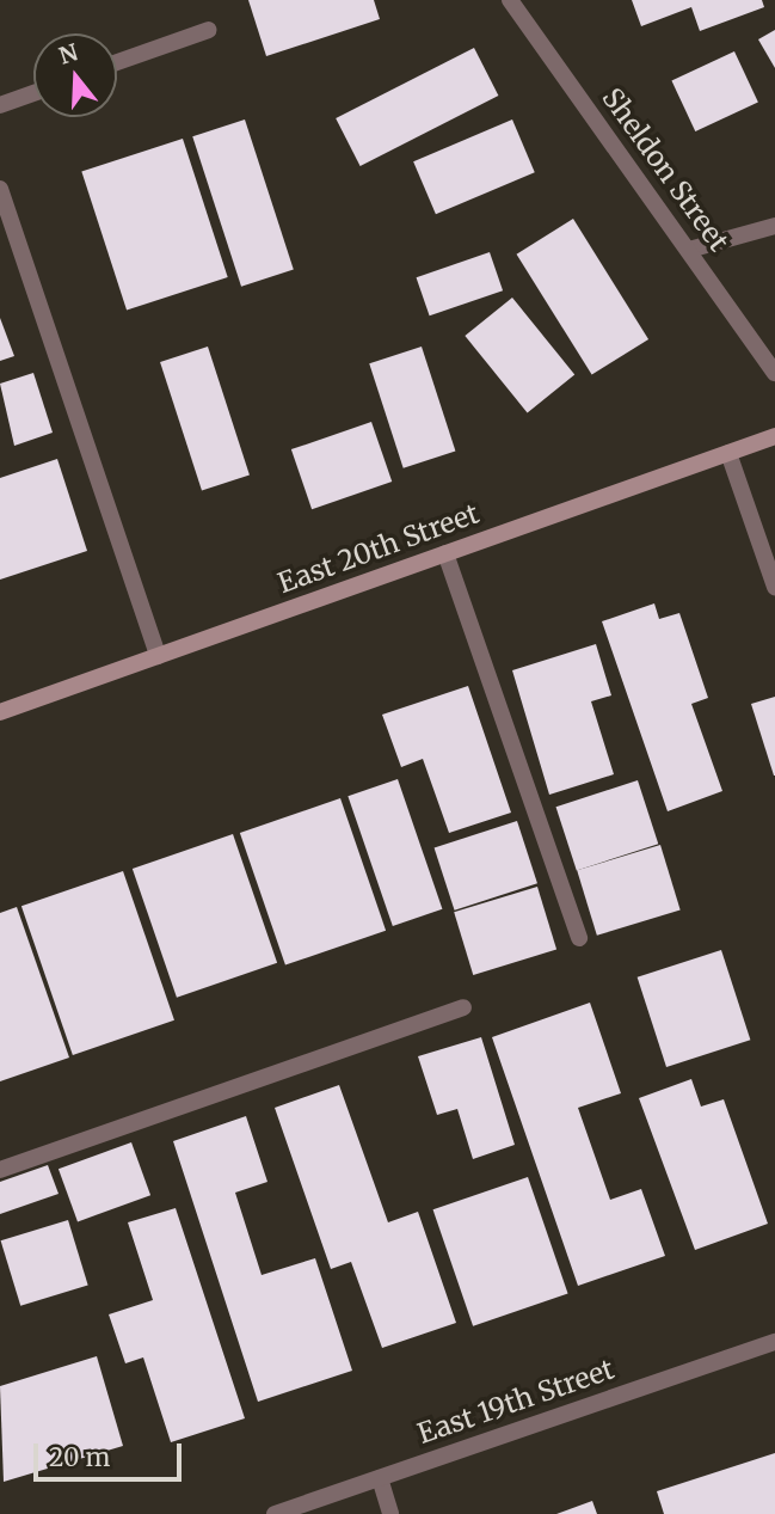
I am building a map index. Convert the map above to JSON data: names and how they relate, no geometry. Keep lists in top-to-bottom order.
{
  "streets": {
    "main road": ["East 20th Street"],
    "street": ["Sheldon Street", "East 19th Street"]
  },
  "scale_bar": "20 m",
  "north": "top"
}
